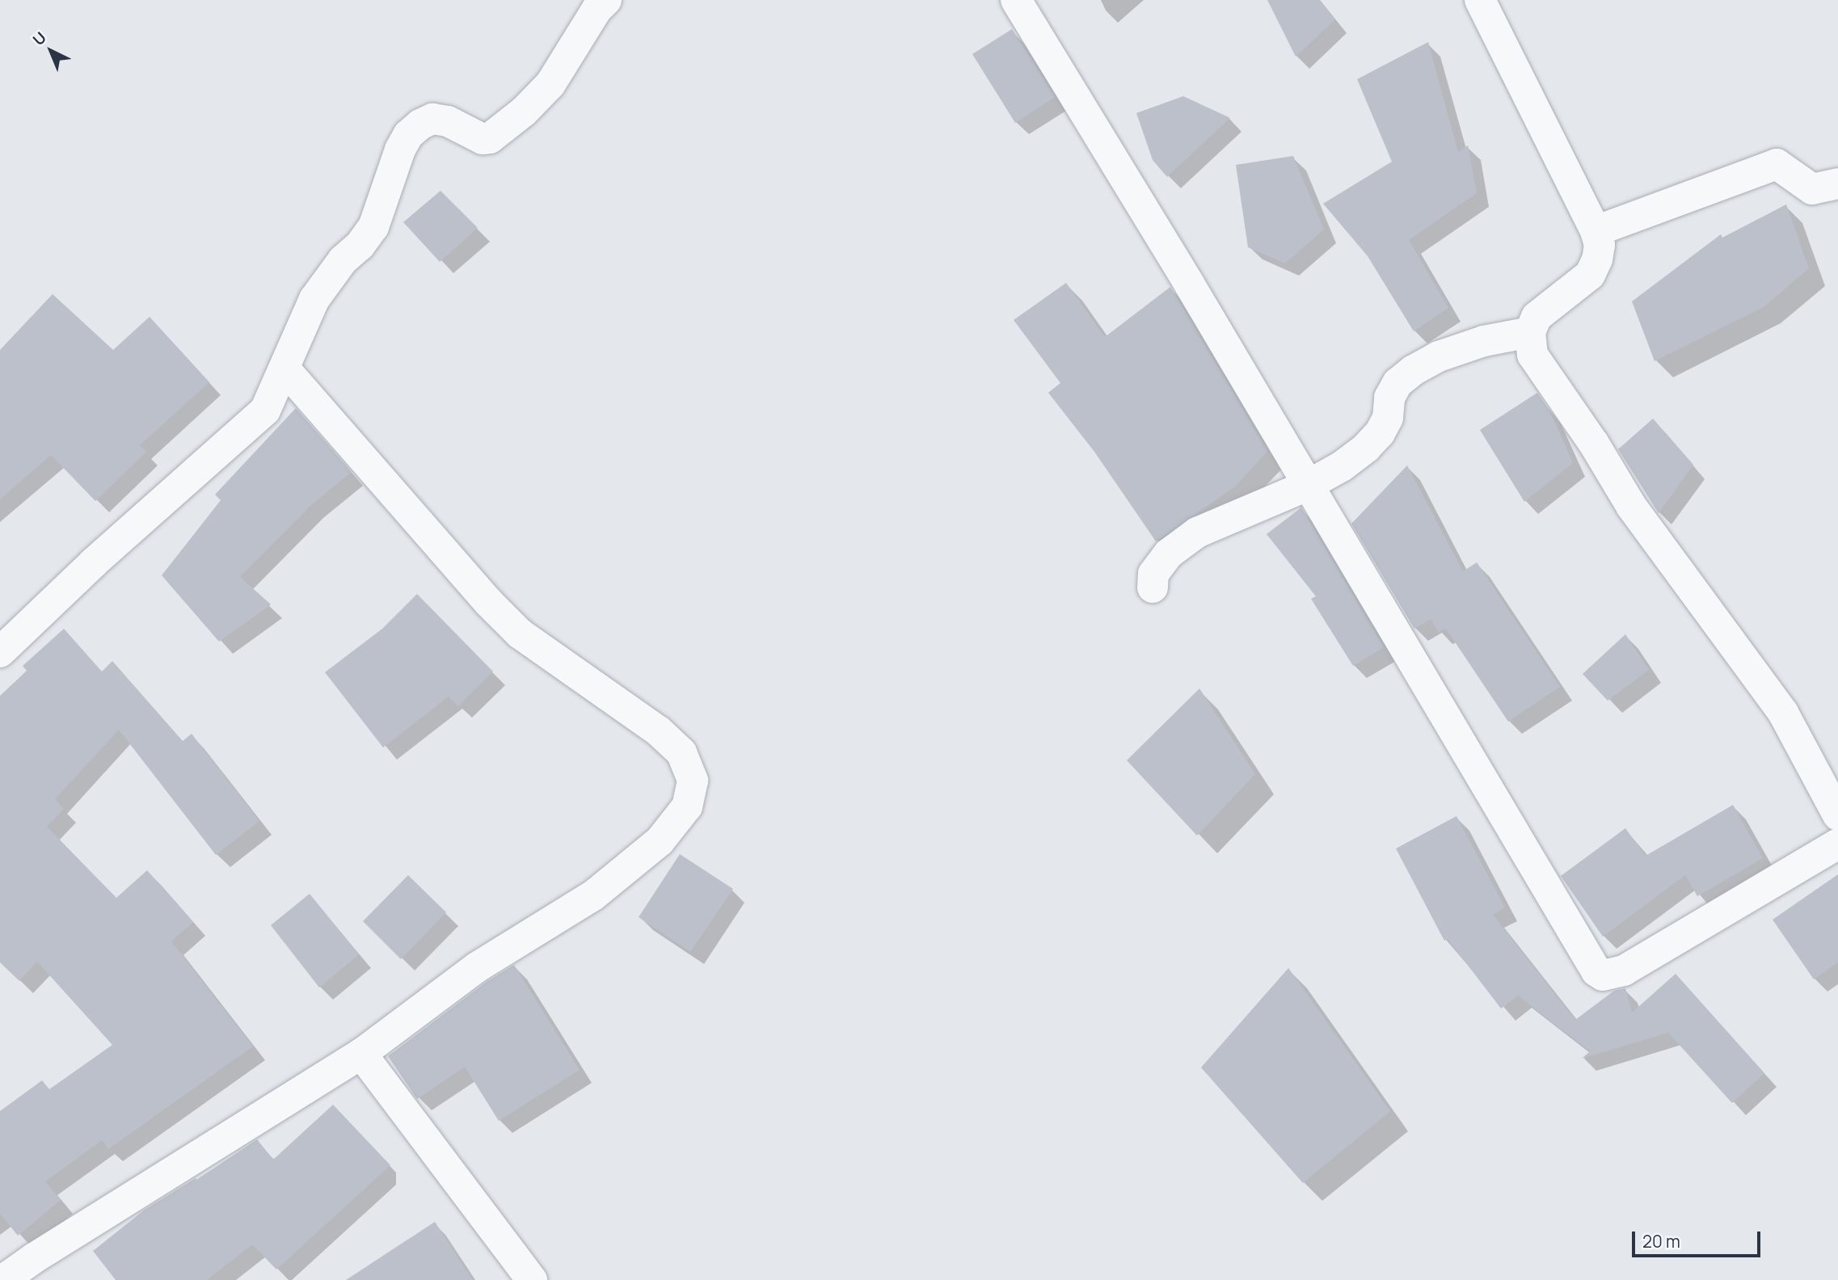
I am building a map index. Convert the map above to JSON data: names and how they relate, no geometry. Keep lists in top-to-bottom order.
{
  "scale_bar": "20 m",
  "north": "top left"
}
